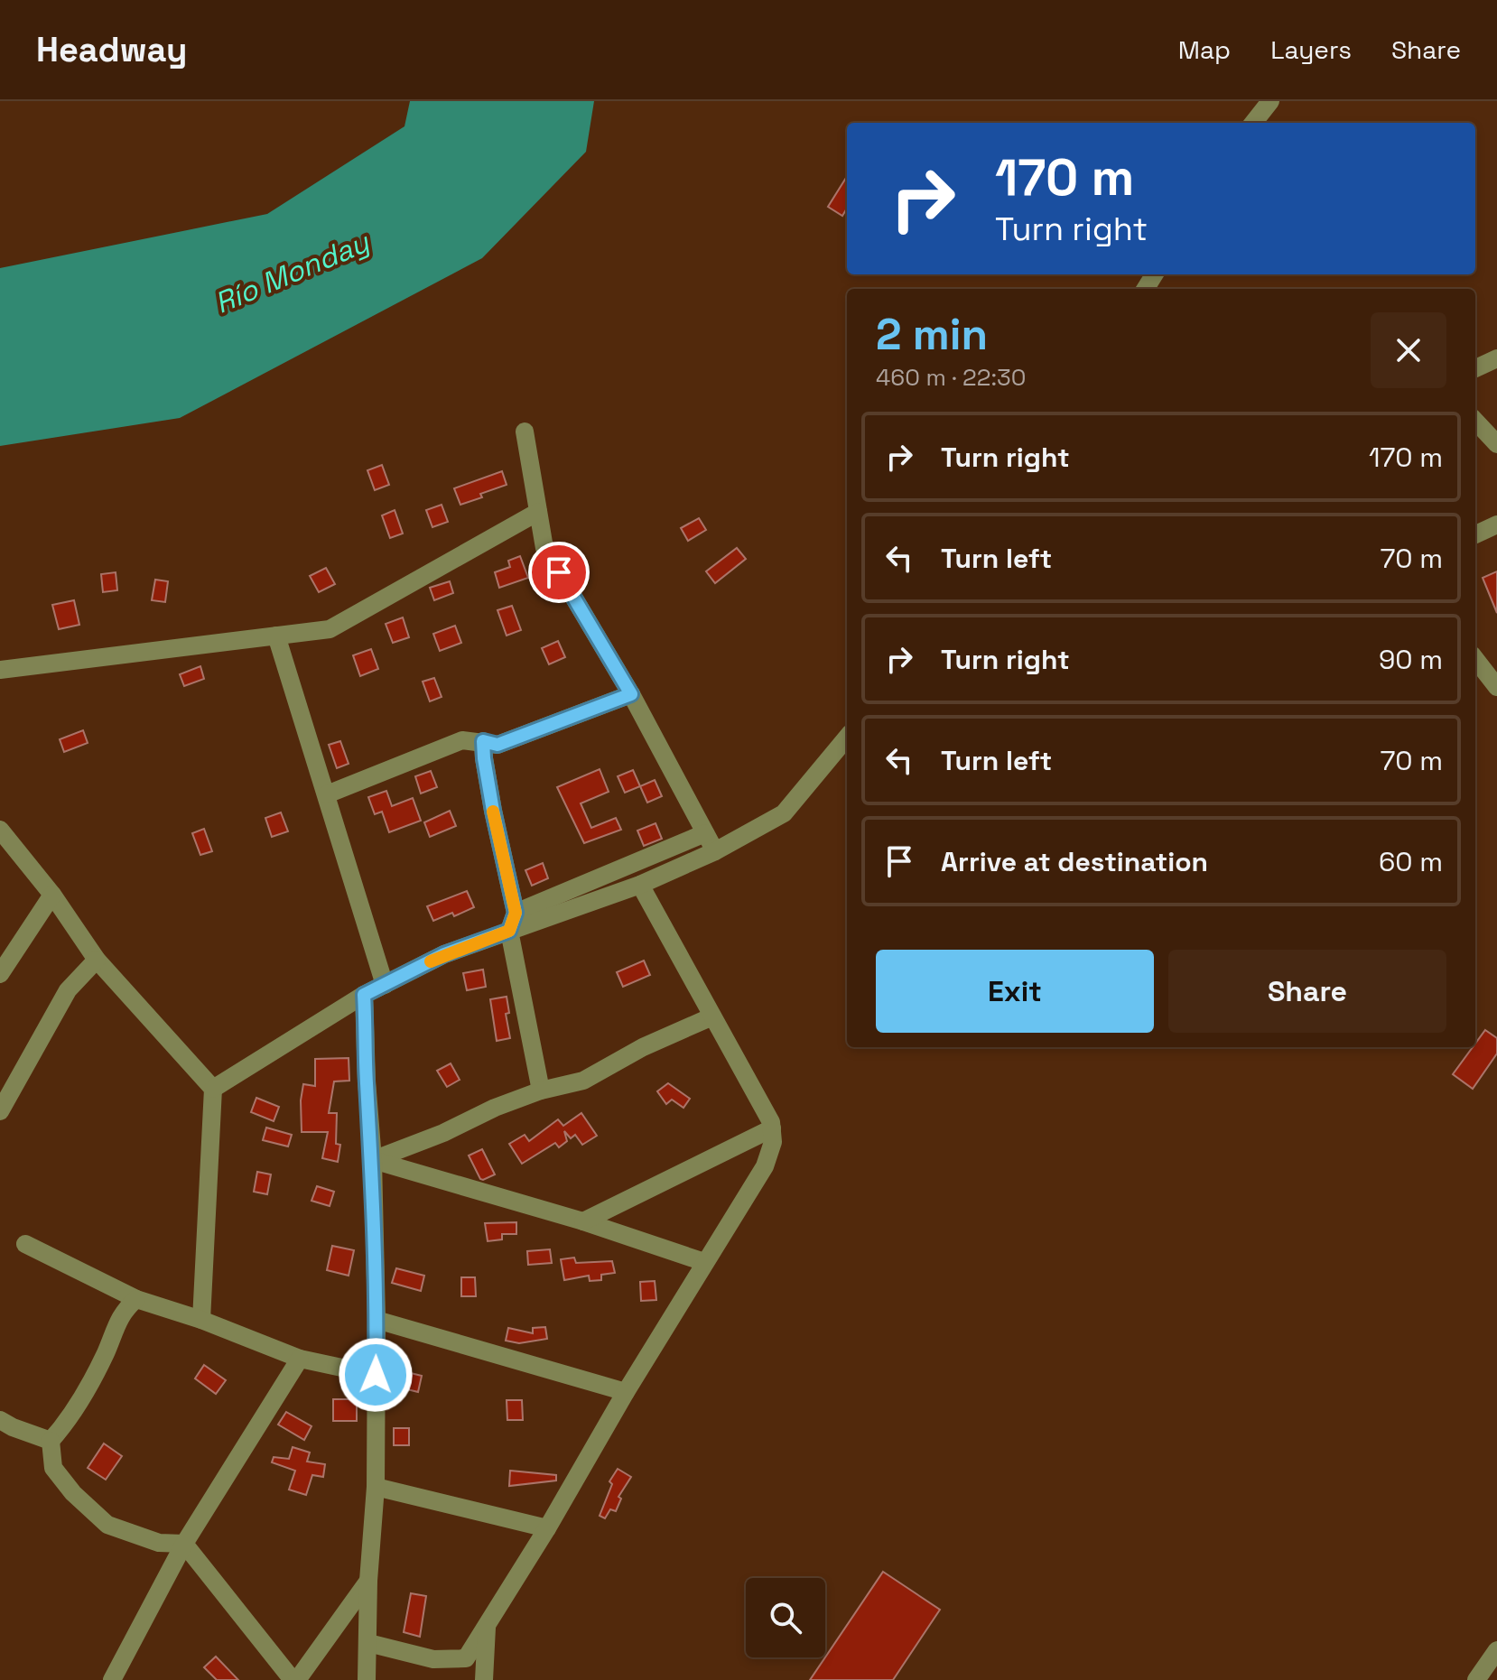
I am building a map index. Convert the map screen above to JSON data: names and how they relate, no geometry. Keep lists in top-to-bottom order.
{
  "water": ["Río Monday"],
  "page": {
    "header": "Headway",
    "nav": ["Map", "Layers", "Share"],
    "turn": ["170 m", "Turn right"],
    "heading": ["2 min", "460 m · 22:30"],
    "list": [
      {
        "name": "Turn right",
        "value": "170 m"
      },
      {
        "name": "Turn left",
        "value": "70 m"
      },
      {
        "name": "Turn right",
        "value": "90 m"
      },
      {
        "name": "Turn left",
        "value": "70 m"
      },
      {
        "name": "Arrive at destination",
        "value": "60 m"
      }
    ],
    "buttons": ["Exit", "Share"]
  }
}
